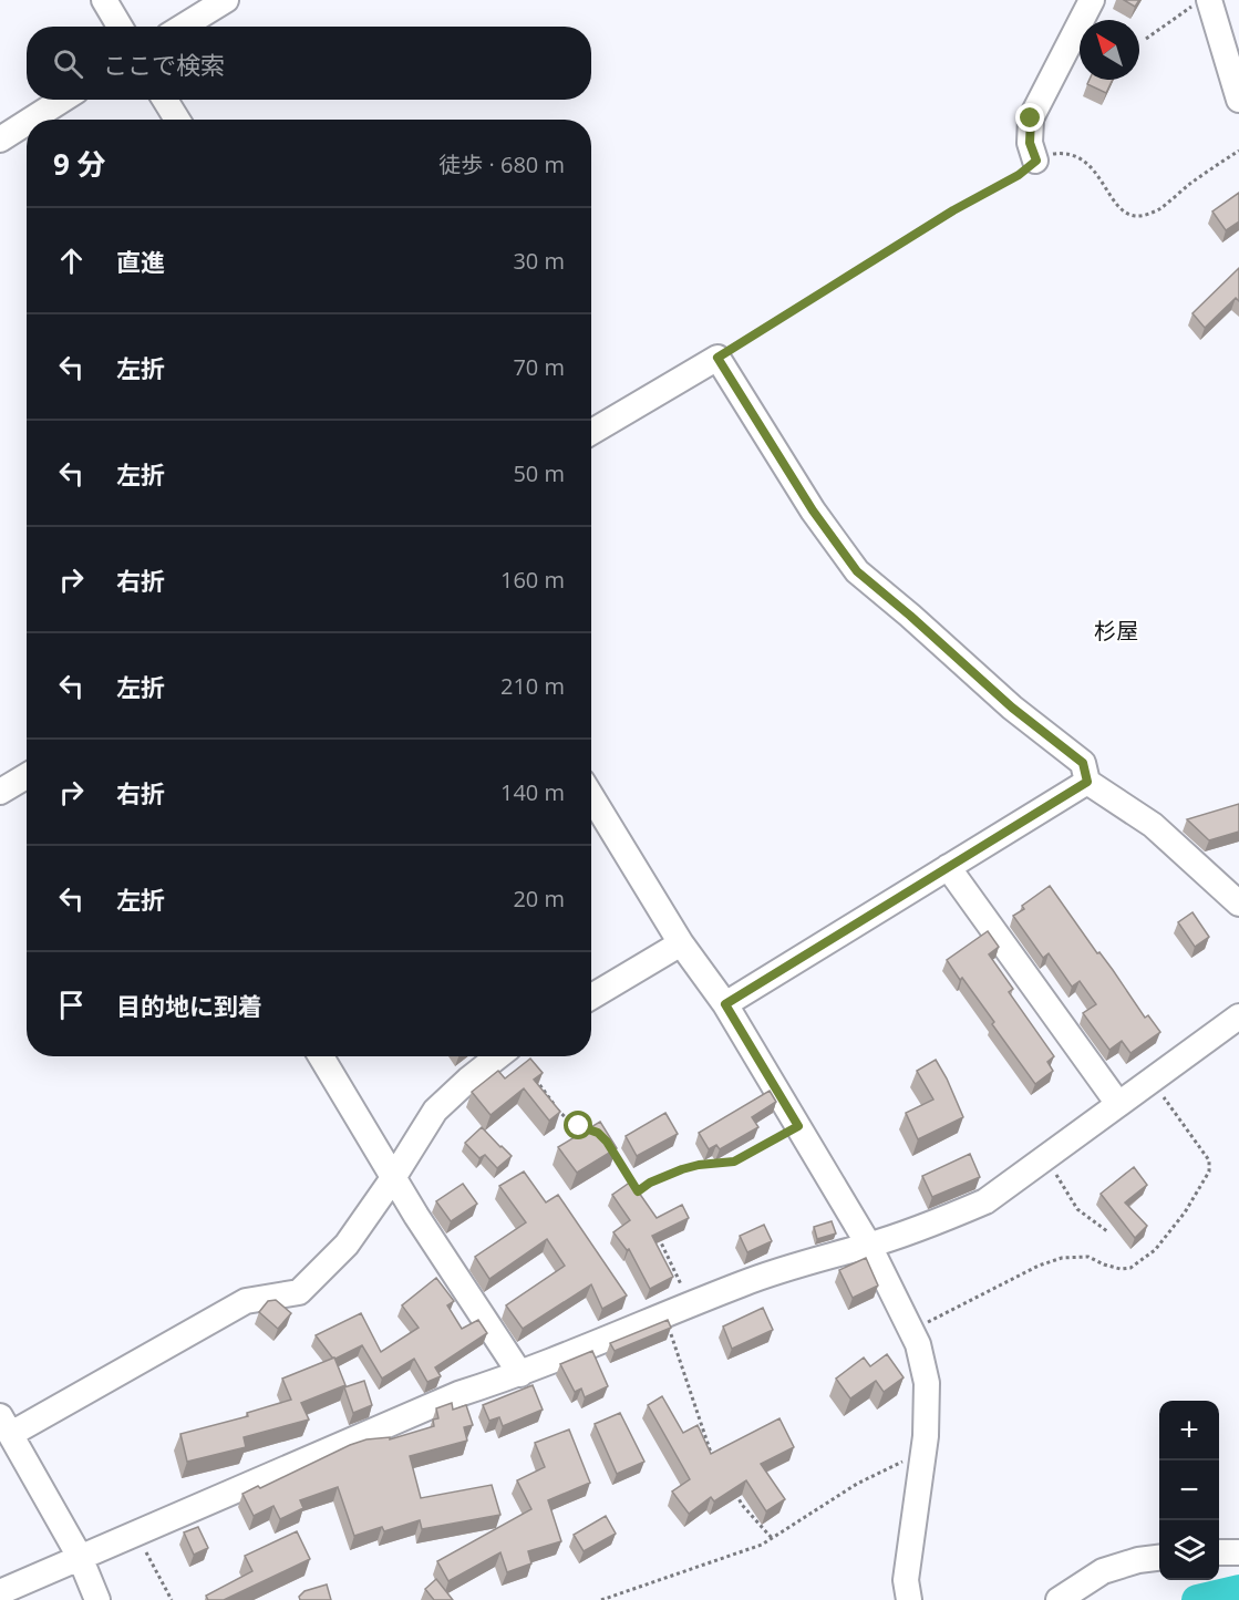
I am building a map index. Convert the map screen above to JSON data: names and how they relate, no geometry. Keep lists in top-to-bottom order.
{
  "districts": ["杉屋"],
  "north": "top left",
  "page": {
    "search": "ここで検索",
    "heading": ["9 分", "徒歩 · 680 m"],
    "list": [
      ["直進", "30 m"],
      ["左折", "70 m"],
      ["左折", "50 m"],
      ["右折", "160 m"],
      ["左折", "210 m"],
      ["右折", "140 m"],
      ["左折", "20 m"],
      "目的地に到着"
    ],
    "map_buttons": ["+", "−"]
  }
}
